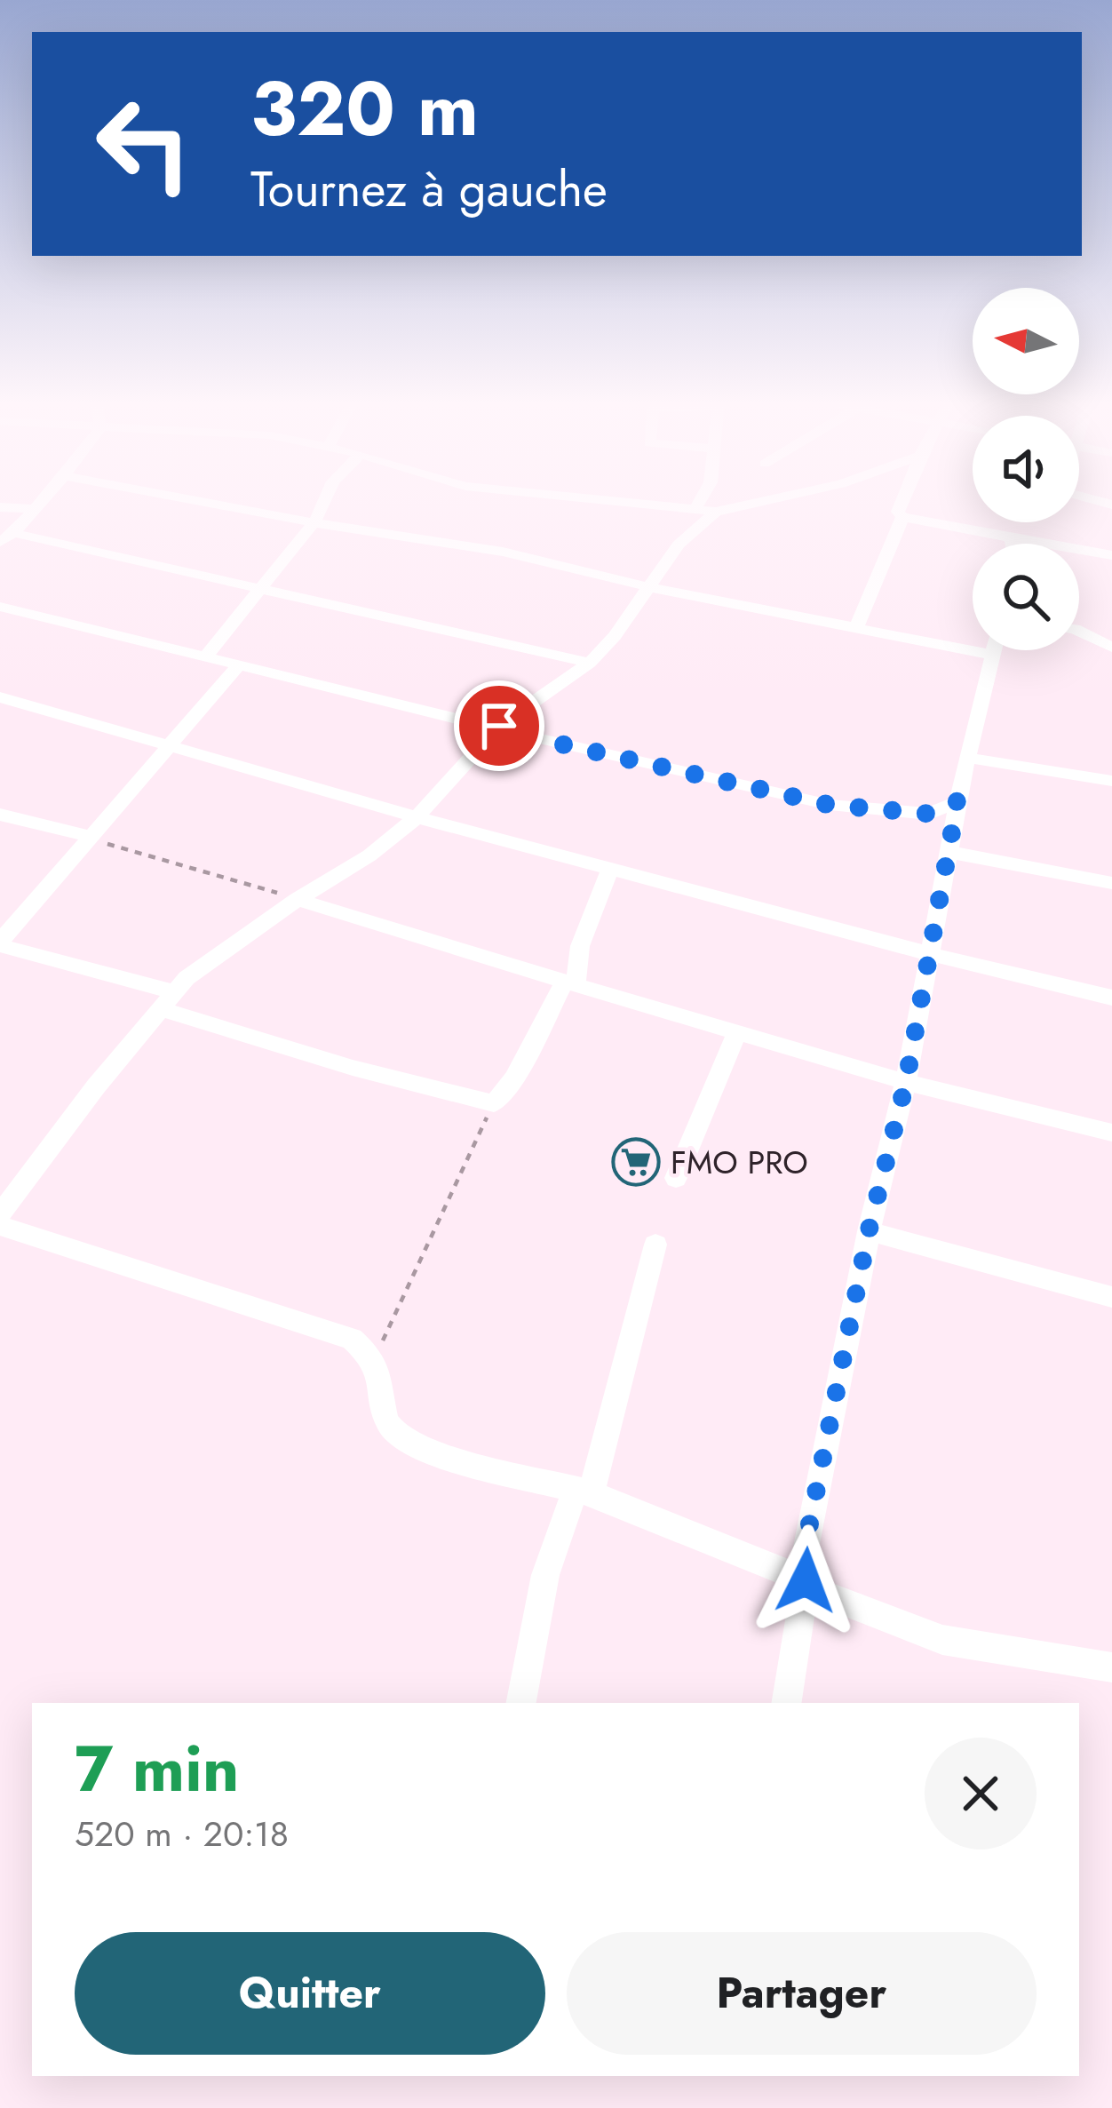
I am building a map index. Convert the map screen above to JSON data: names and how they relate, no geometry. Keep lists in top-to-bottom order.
{
  "places": {
    "supermarket": ["FMO PRO"]
  },
  "north": "left",
  "page": {
    "turn": ["320 m", "Tournez à gauche"],
    "heading": ["7 min", "520 m · 20:18"],
    "buttons": ["Quitter", "Partager"]
  }
}
